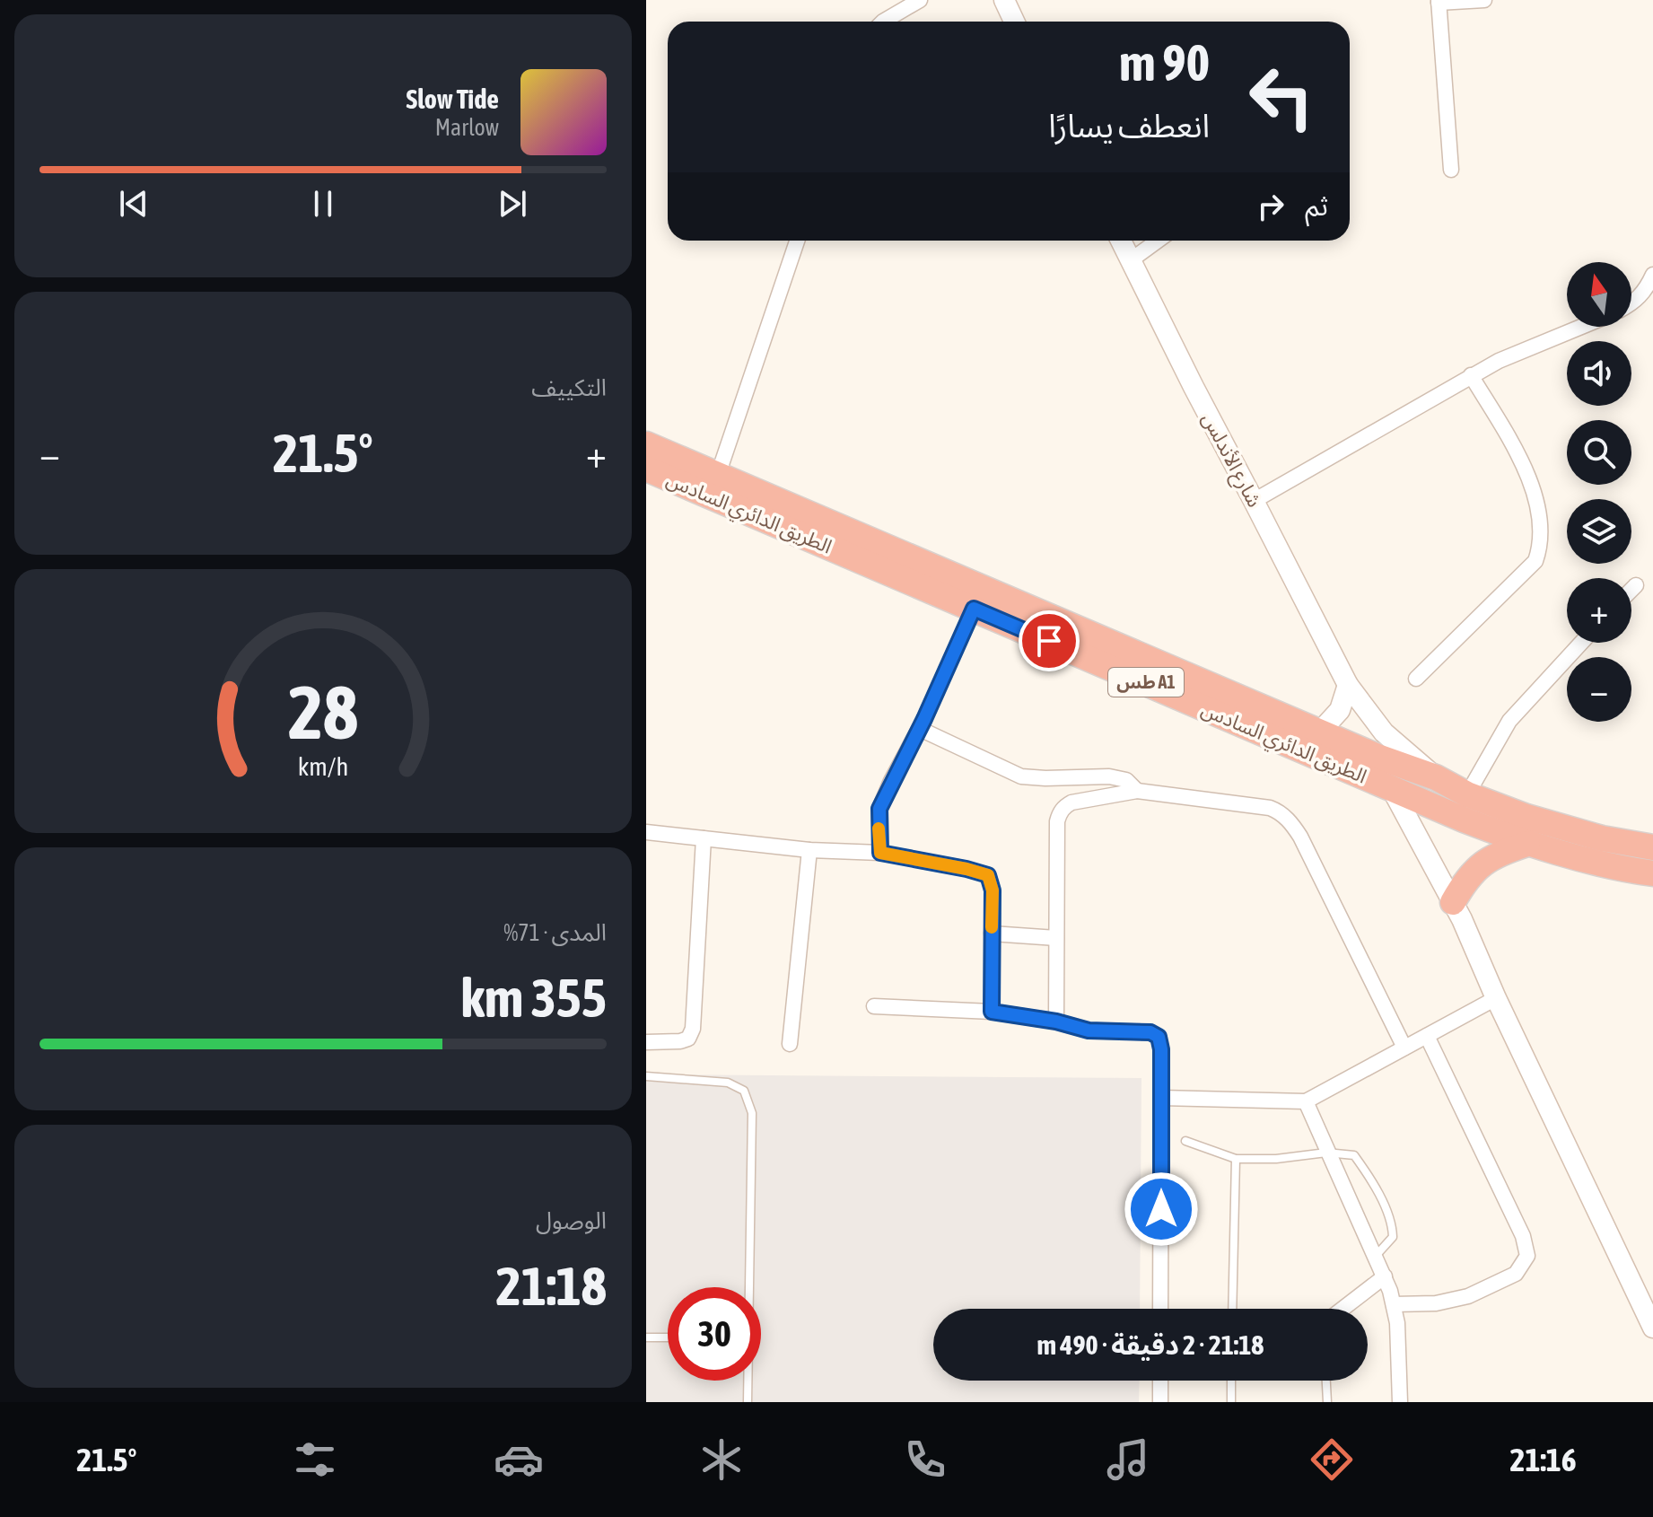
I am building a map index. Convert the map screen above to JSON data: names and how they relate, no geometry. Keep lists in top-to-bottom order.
{
  "streets": {
    "highway": ["الطريق الدائري السادس", "طس A1"],
    "main road": ["شارع الأندلس"]
  },
  "crossings": [
    ["شارع الأندلس", "الطريق الدائري السادس"]
  ],
  "north": "top",
  "page": {
    "turn": ["90 m", "انعطف يسارًا"],
    "song": ["Slow Tide", "Marlow"],
    "then": "ثم",
    "map_buttons": ["+", "−"],
    "tile": [
      "التكييف",
      ["المدى · 71%", "355 km"],
      ["الوصول", "21:18"]
    ],
    "heat": ["−", "21.5°", "+"],
    "limit": "30",
    "trip": "21:18 · 2 دقيقة · 490 m",
    "tabs": ["21:16", "21.5°"],
    "gauge": ["28", "km/h"]
  }
}
